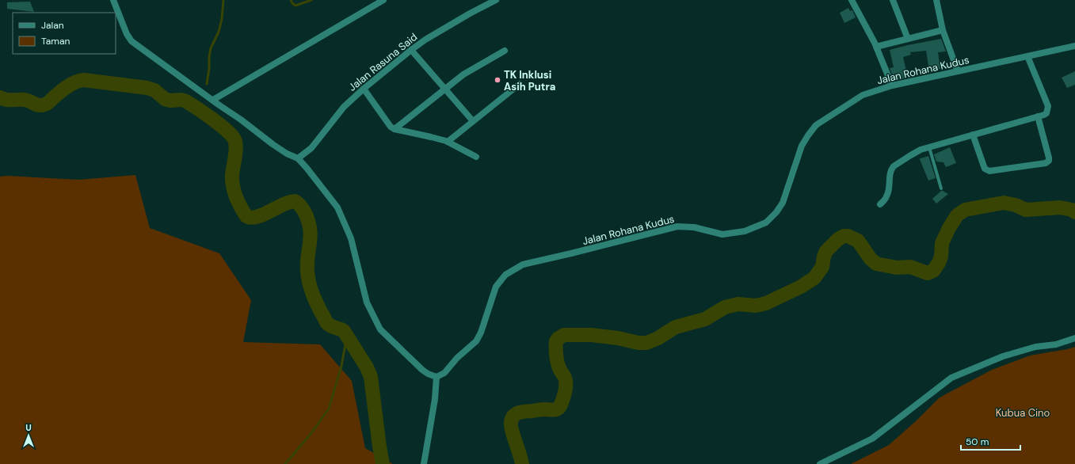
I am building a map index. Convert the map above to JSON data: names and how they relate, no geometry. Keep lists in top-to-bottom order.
{
  "streets": {
    "street": ["Jalan Rasuna Said", "Jalan Rohana Kudus"]
  },
  "parks": ["Kubua Cino"],
  "places": ["TK Inklusi Asih Putra"],
  "legend": ["Jalan", "Taman"],
  "scale_bar": "50 m",
  "north": "top"
}
